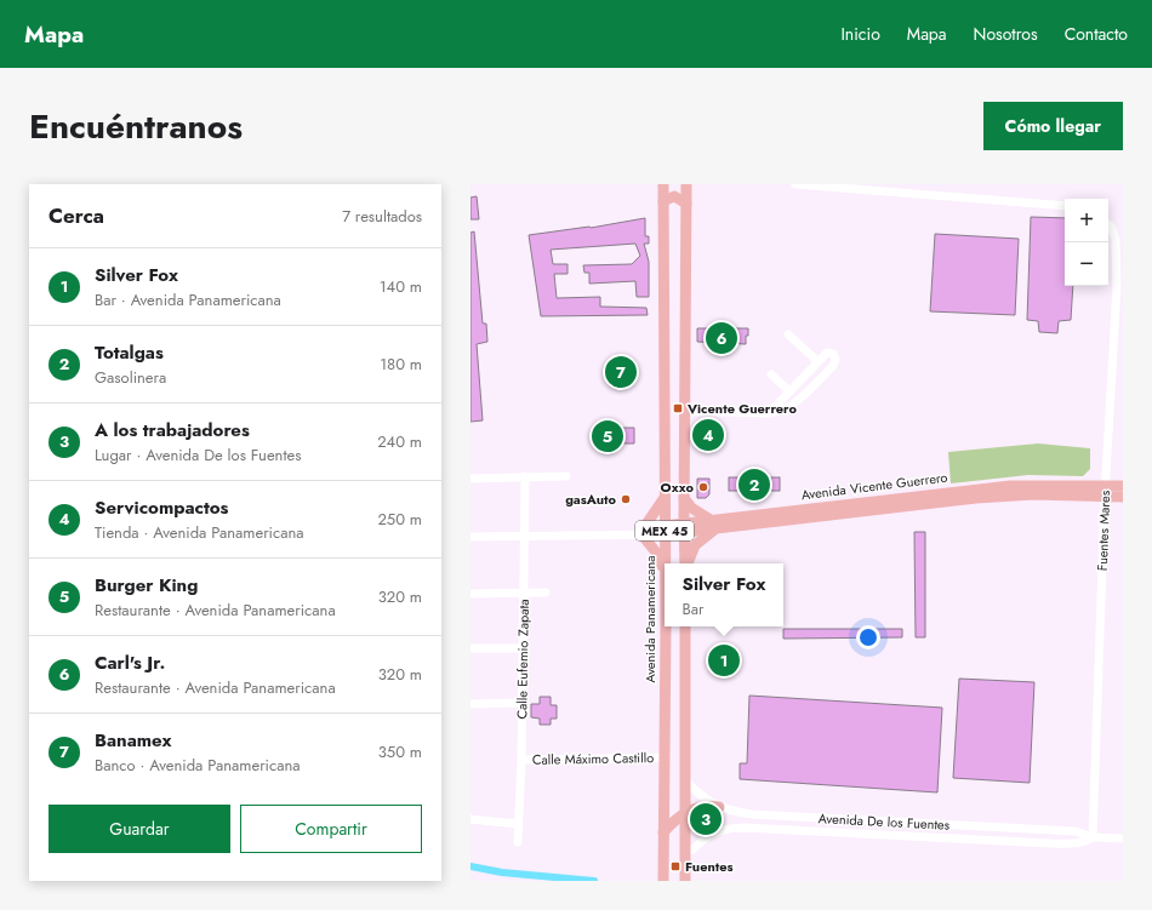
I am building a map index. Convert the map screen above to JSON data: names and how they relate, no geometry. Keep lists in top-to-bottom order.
{
  "streets": {
    "main road": ["Avenida Vicente Guerrero", "MEX 45", "Avenida Panamericana"],
    "street": [
      "Fuentes Mares",
      "Calle Eufemio Zapata",
      "Calle Máximo Castillo",
      "Avenida De los Fuentes"
    ]
  },
  "crossings": [
    ["Avenida Vicente Guerrero", "MEX 45"],
    ["Avenida Vicente Guerrero", "Fuentes Mares"],
    ["Avenida Vicente Guerrero", "Avenida Panamericana"],
    ["Avenida Vicente Guerrero", "Calle Eufemio Zapata"],
    ["Fuentes Mares", "Avenida De los Fuentes"],
    ["Avenida Panamericana", "Calle Máximo Castillo"],
    ["Calle Eufemio Zapata", "Calle Máximo Castillo"]
  ],
  "places": {
    "transit": ["Vicente Guerrero", "Fuentes"],
    "other": ["Oxxo", "gasAuto"]
  },
  "page": {
    "header": "Mapa",
    "nav": [
      "Inicio",
      "Mapa",
      "Nosotros",
      "Contacto"
    ],
    "title": "Encuéntranos",
    "buttons": [
      "Cómo llegar",
      ["Guardar", "Compartir"]
    ],
    "heading": ["Cerca", "7 resultados"],
    "map_buttons": ["+", "−"],
    "list": [
      {
        "mark": "1",
        "name": "Silver Fox",
        "note": "Bar · Avenida Panamericana",
        "value": "140 m"
      },
      {
        "mark": "2",
        "name": "Totalgas",
        "note": "Gasolinera",
        "value": "180 m"
      },
      {
        "mark": "3",
        "name": "A los trabajadores",
        "note": "Lugar · Avenida De los Fuentes",
        "value": "240 m"
      },
      {
        "mark": "4",
        "name": "Servicompactos",
        "note": "Tienda · Avenida Panamericana",
        "value": "250 m"
      },
      {
        "mark": "5",
        "name": "Burger King",
        "note": "Restaurante · Avenida Panamericana",
        "value": "320 m"
      },
      {
        "mark": "6",
        "name": "Carl's Jr.",
        "note": "Restaurante · Avenida Panamericana",
        "value": "320 m"
      },
      {
        "mark": "7",
        "name": "Banamex",
        "note": "Banco · Avenida Panamericana",
        "value": "350 m"
      }
    ],
    "pins": [
      "6",
      "7",
      "4",
      "5",
      "2",
      "1",
      "3"
    ],
    "popup": ["Silver Fox", "Bar"]
  }
}
